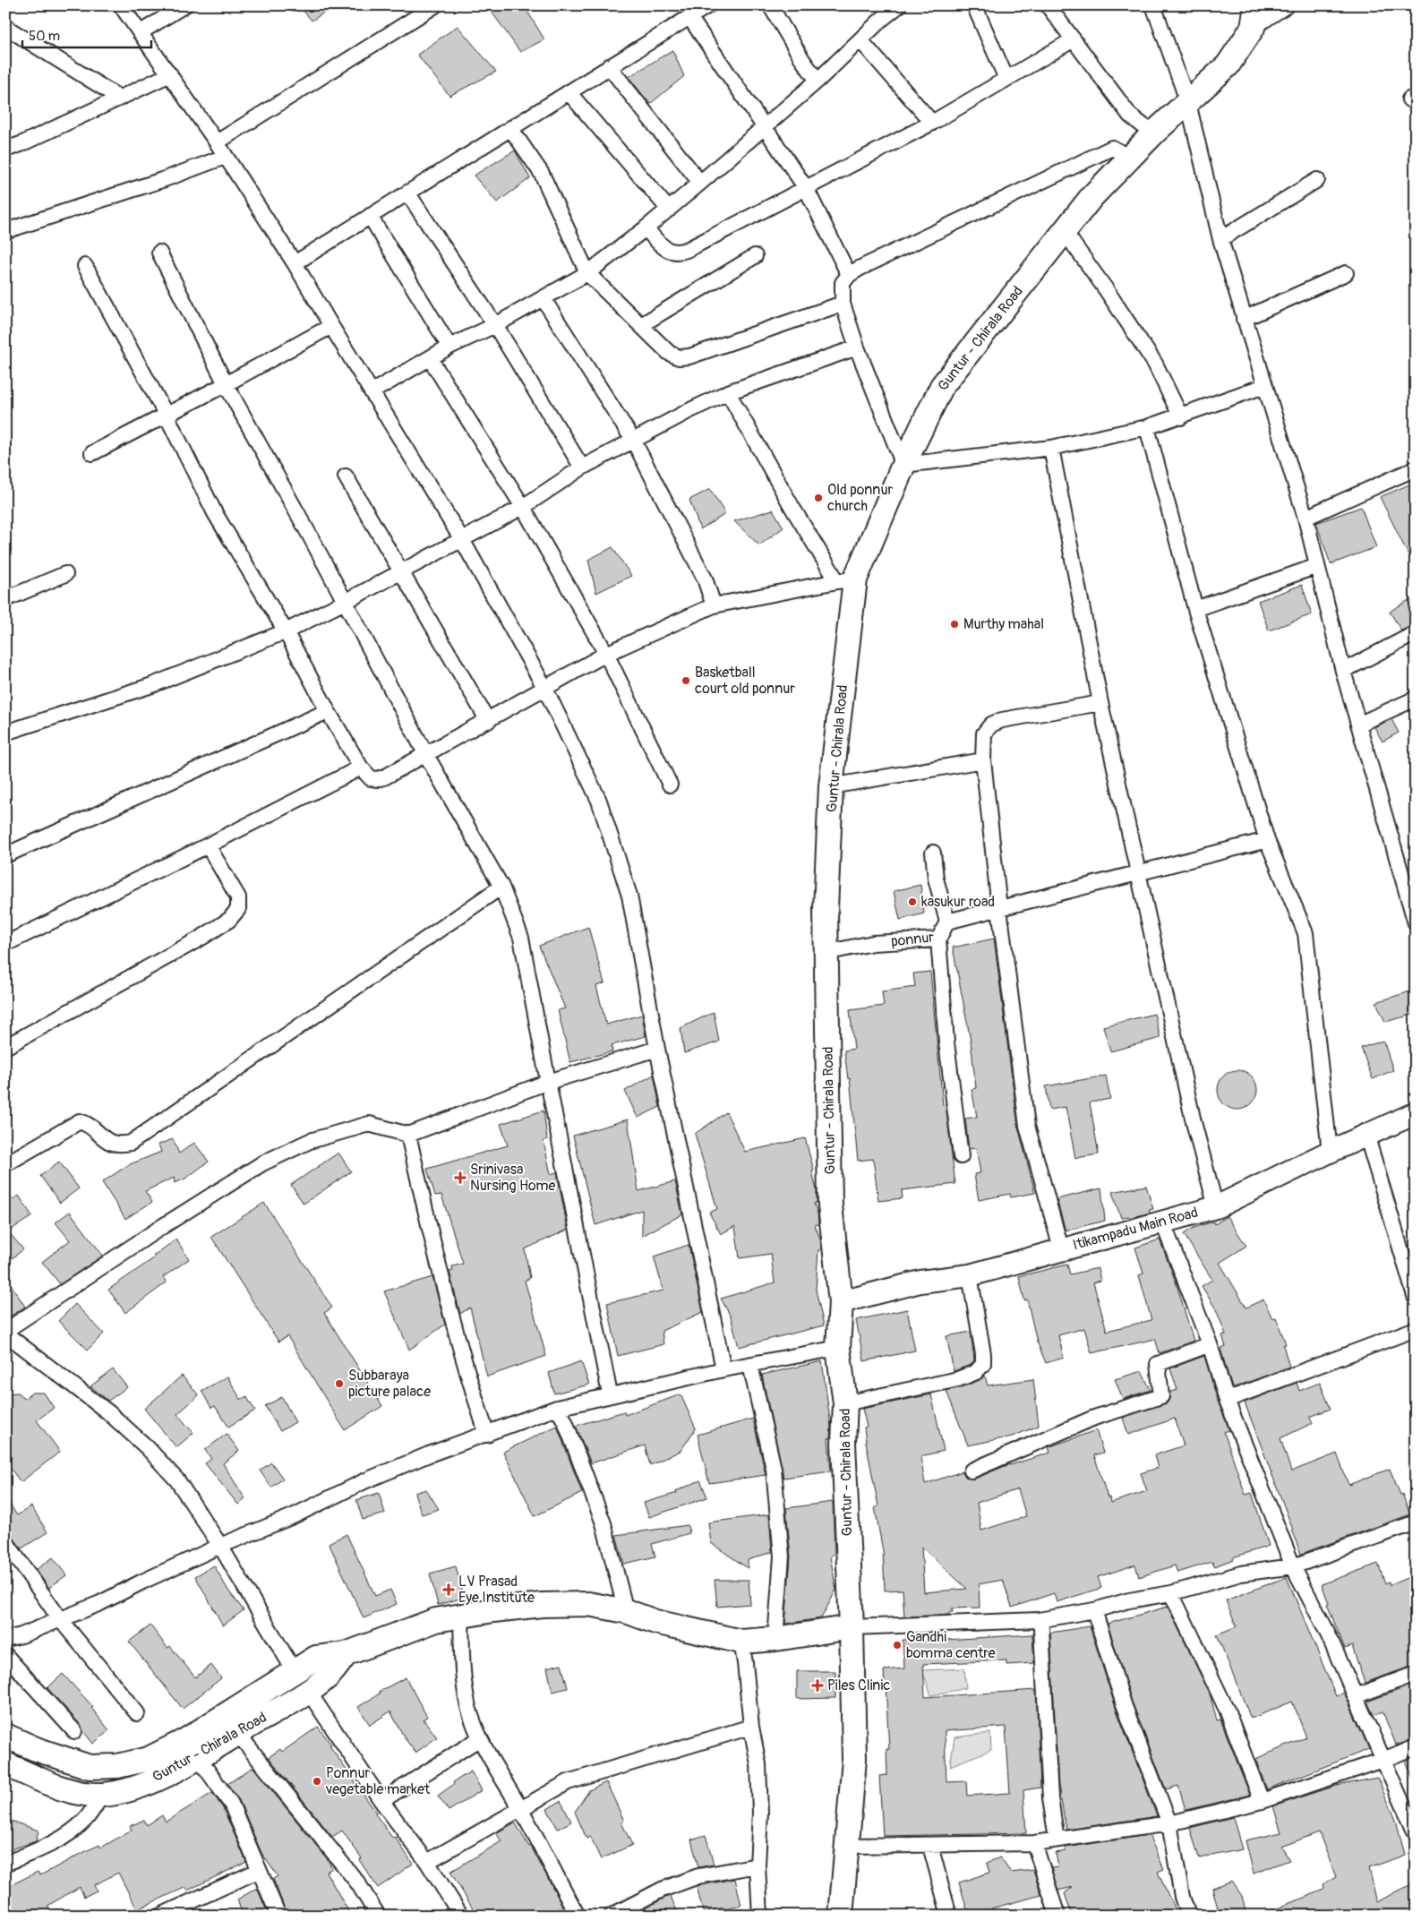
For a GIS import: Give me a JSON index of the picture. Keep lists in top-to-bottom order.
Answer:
{
  "streets": {
    "main road": ["Guntur - Chirala Road"],
    "street": ["ponnur", "Itikampadu Main Road"]
  },
  "crossings": [
    ["Guntur - Chirala Road", "ponnur"],
    ["Guntur - Chirala Road", "Itikampadu Main Road"]
  ],
  "places": {
    "other": [
      "Old ponnur church",
      "Murthy mahal",
      "Basketball court old ponnur",
      "kasukur road",
      "Subbaraya picture palace",
      "Gandhi bomma centre",
      "Ponnur vegetable market"
    ],
    "health": ["Srinivasa Nursing Home", "LV Prasad Eye Institute", "Piles Clinic"]
  },
  "scale_bar": "50 m"
}
